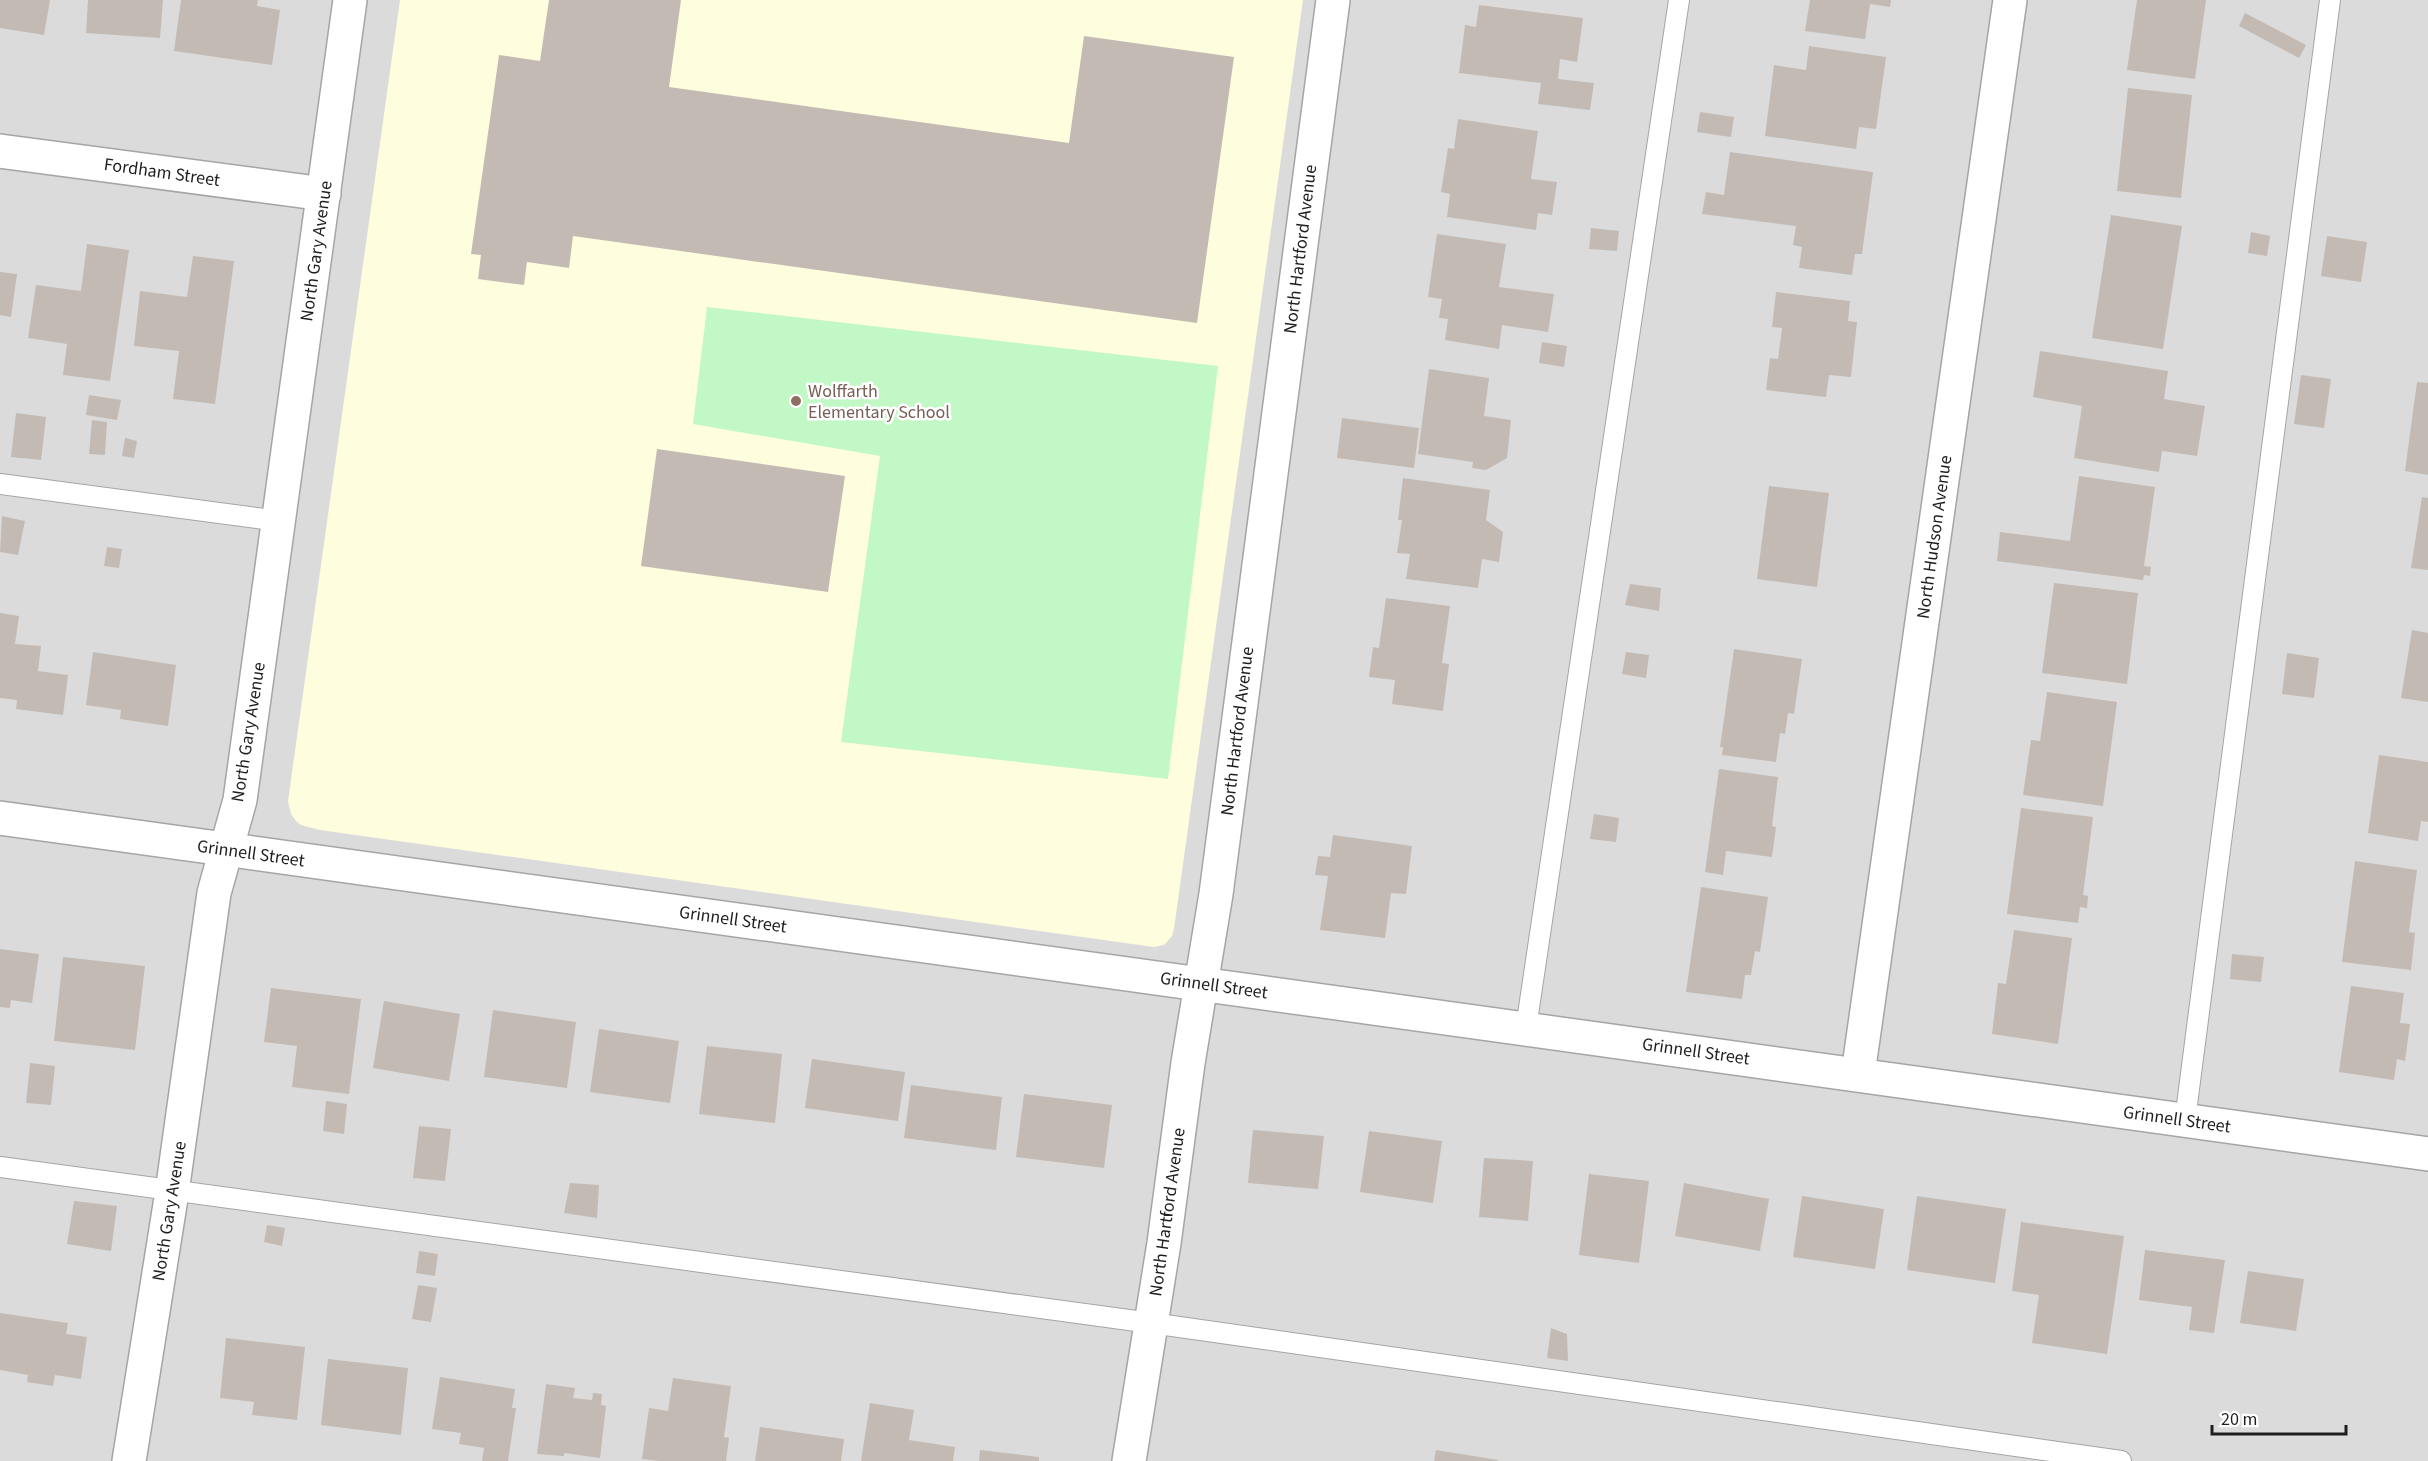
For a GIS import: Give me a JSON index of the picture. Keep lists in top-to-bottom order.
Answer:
{
  "streets": {
    "street": [
      "Fordham Street",
      "North Hartford Avenue",
      "North Gary Avenue",
      "North Hudson Avenue",
      "Grinnell Street"
    ]
  },
  "crossings": [
    ["Fordham Street", "North Gary Avenue"],
    ["North Hartford Avenue", "Grinnell Street"],
    ["North Gary Avenue", "Grinnell Street"],
    ["North Hudson Avenue", "Grinnell Street"]
  ],
  "places": ["Wolffarth Elementary School"],
  "scale_bar": "20 m"
}
